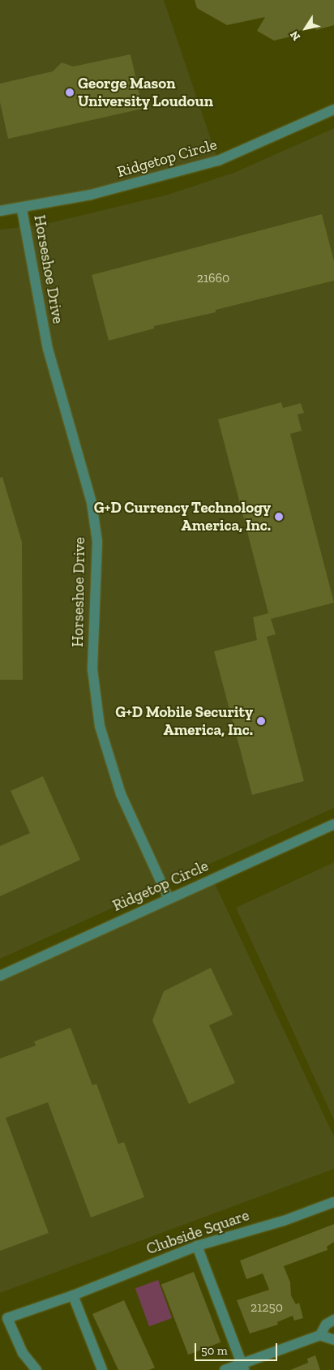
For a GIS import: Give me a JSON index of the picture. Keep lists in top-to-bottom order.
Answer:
{
  "streets": {
    "street": ["Ridgetop Circle", "Horseshoe Drive", "Clubside Square"]
  },
  "crossings": [
    ["Ridgetop Circle", "Horseshoe Drive"]
  ],
  "places": ["George Mason University Loudoun", "G+D Currency Technology America, Inc.", "G+D Mobile Security America, Inc."],
  "house_numbers": ["21660", "21250"],
  "scale_bar": "50 m",
  "north": "bottom left"
}
